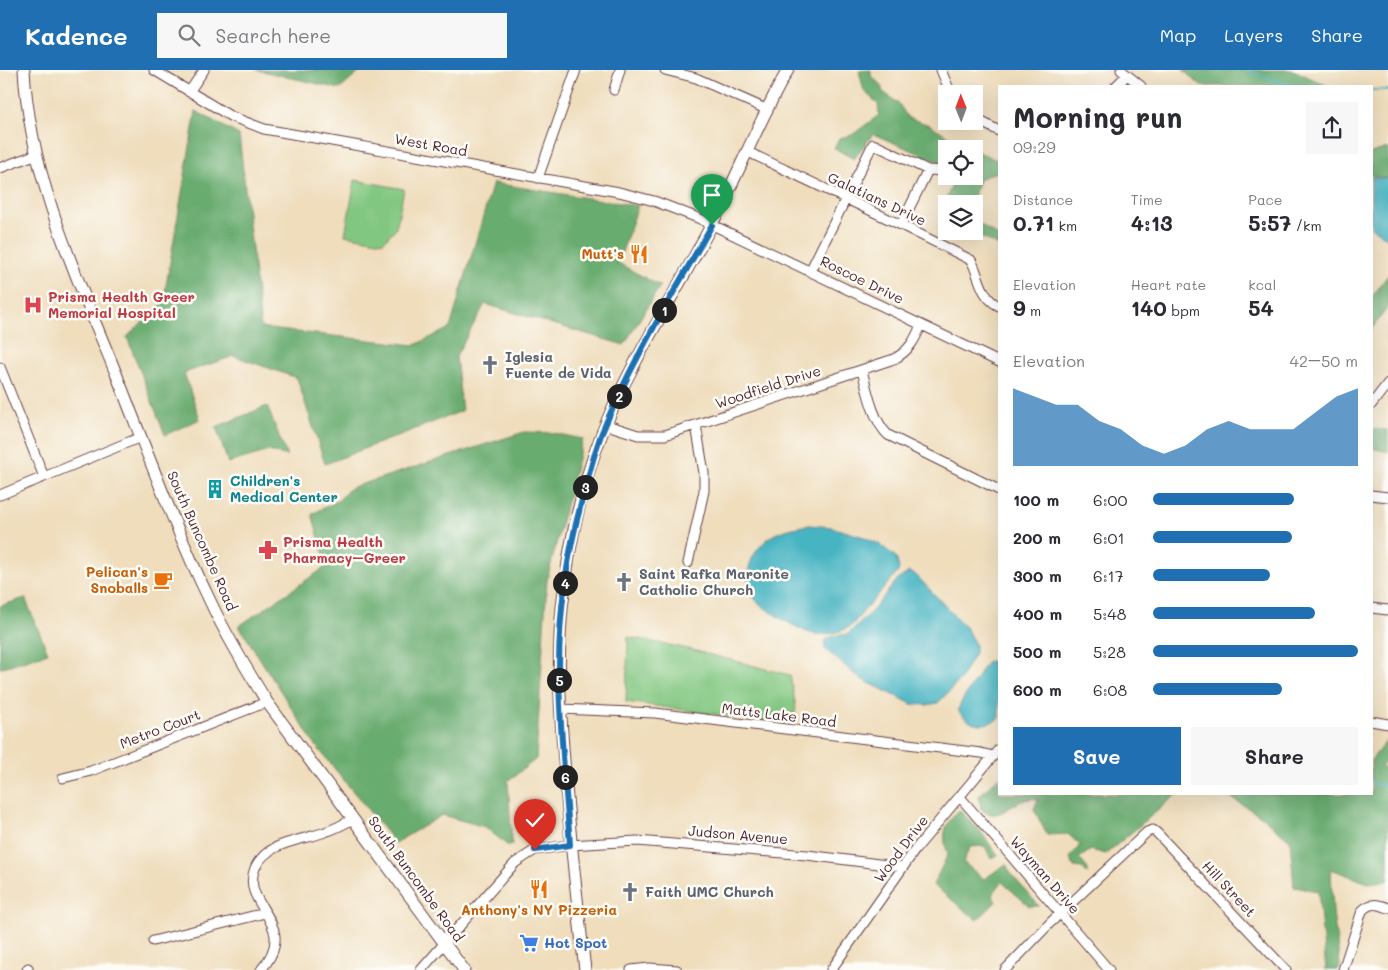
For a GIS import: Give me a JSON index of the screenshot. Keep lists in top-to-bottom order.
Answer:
{
  "streets": {
    "main road": ["South Buncombe Road"],
    "street": [
      "West Road",
      "Galatians Drive",
      "Roscoe Drive",
      "Woodfield Drive",
      "Matts Lake Road",
      "Metro Court",
      "Judson Avenue",
      "Wood Drive",
      "Wayman Drive",
      "Hill Street"
    ]
  },
  "crossings": [
    ["West Road", "Roscoe Drive"],
    ["Roscoe Drive", "Woodfield Drive"],
    ["South Buncombe Road", "Metro Court"],
    ["South Buncombe Road", "Judson Avenue"],
    ["Matts Lake Road", "Wood Drive"],
    ["Judson Avenue", "Wood Drive"],
    ["Wood Drive", "Wayman Drive"],
    ["Wayman Drive", "Hill Street"]
  ],
  "places": {
    "restaurant": ["Mutt's", "Anthony's NY Pizzeria"],
    "hospital": ["Prisma Health Greer Memorial Hospital"],
    "church": ["Iglesia Fuente de Vida", "Saint Rafka Maronite Catholic Church", "Faith UMC Church"],
    "building": ["Children's Medical Center"],
    "pharmacy": ["Prisma Health Pharmacy–Greer"],
    "cafe": ["Pelican's Snoballs"],
    "supermarket": ["Hot Spot"]
  },
  "north": "top",
  "page": {
    "header": "Kadence",
    "search": "Search here",
    "nav": ["Map", "Layers", "Share"],
    "heading": ["Morning run", "09:29"],
    "stats": [
      ["Distance", "0.71 km"],
      ["Time", "4:13"],
      ["Pace", "5:57 /km"],
      ["Elevation", "9 m"],
      ["Heart rate", "140 bpm"],
      ["kcal", "54"]
    ],
    "pins": [
      "1",
      "2",
      "3",
      "4",
      "5",
      "6"
    ],
    "chart": ["Elevation", "42–50 m"],
    "list": [
      {
        "name": "100 m",
        "note": "6:00"
      },
      {
        "name": "200 m",
        "note": "6:01"
      },
      {
        "name": "300 m",
        "note": "6:17"
      },
      {
        "name": "400 m",
        "note": "5:48"
      },
      {
        "name": "500 m",
        "note": "5:28"
      },
      {
        "name": "600 m",
        "note": "6:08"
      }
    ],
    "buttons": ["Save", "Share"]
  }
}
